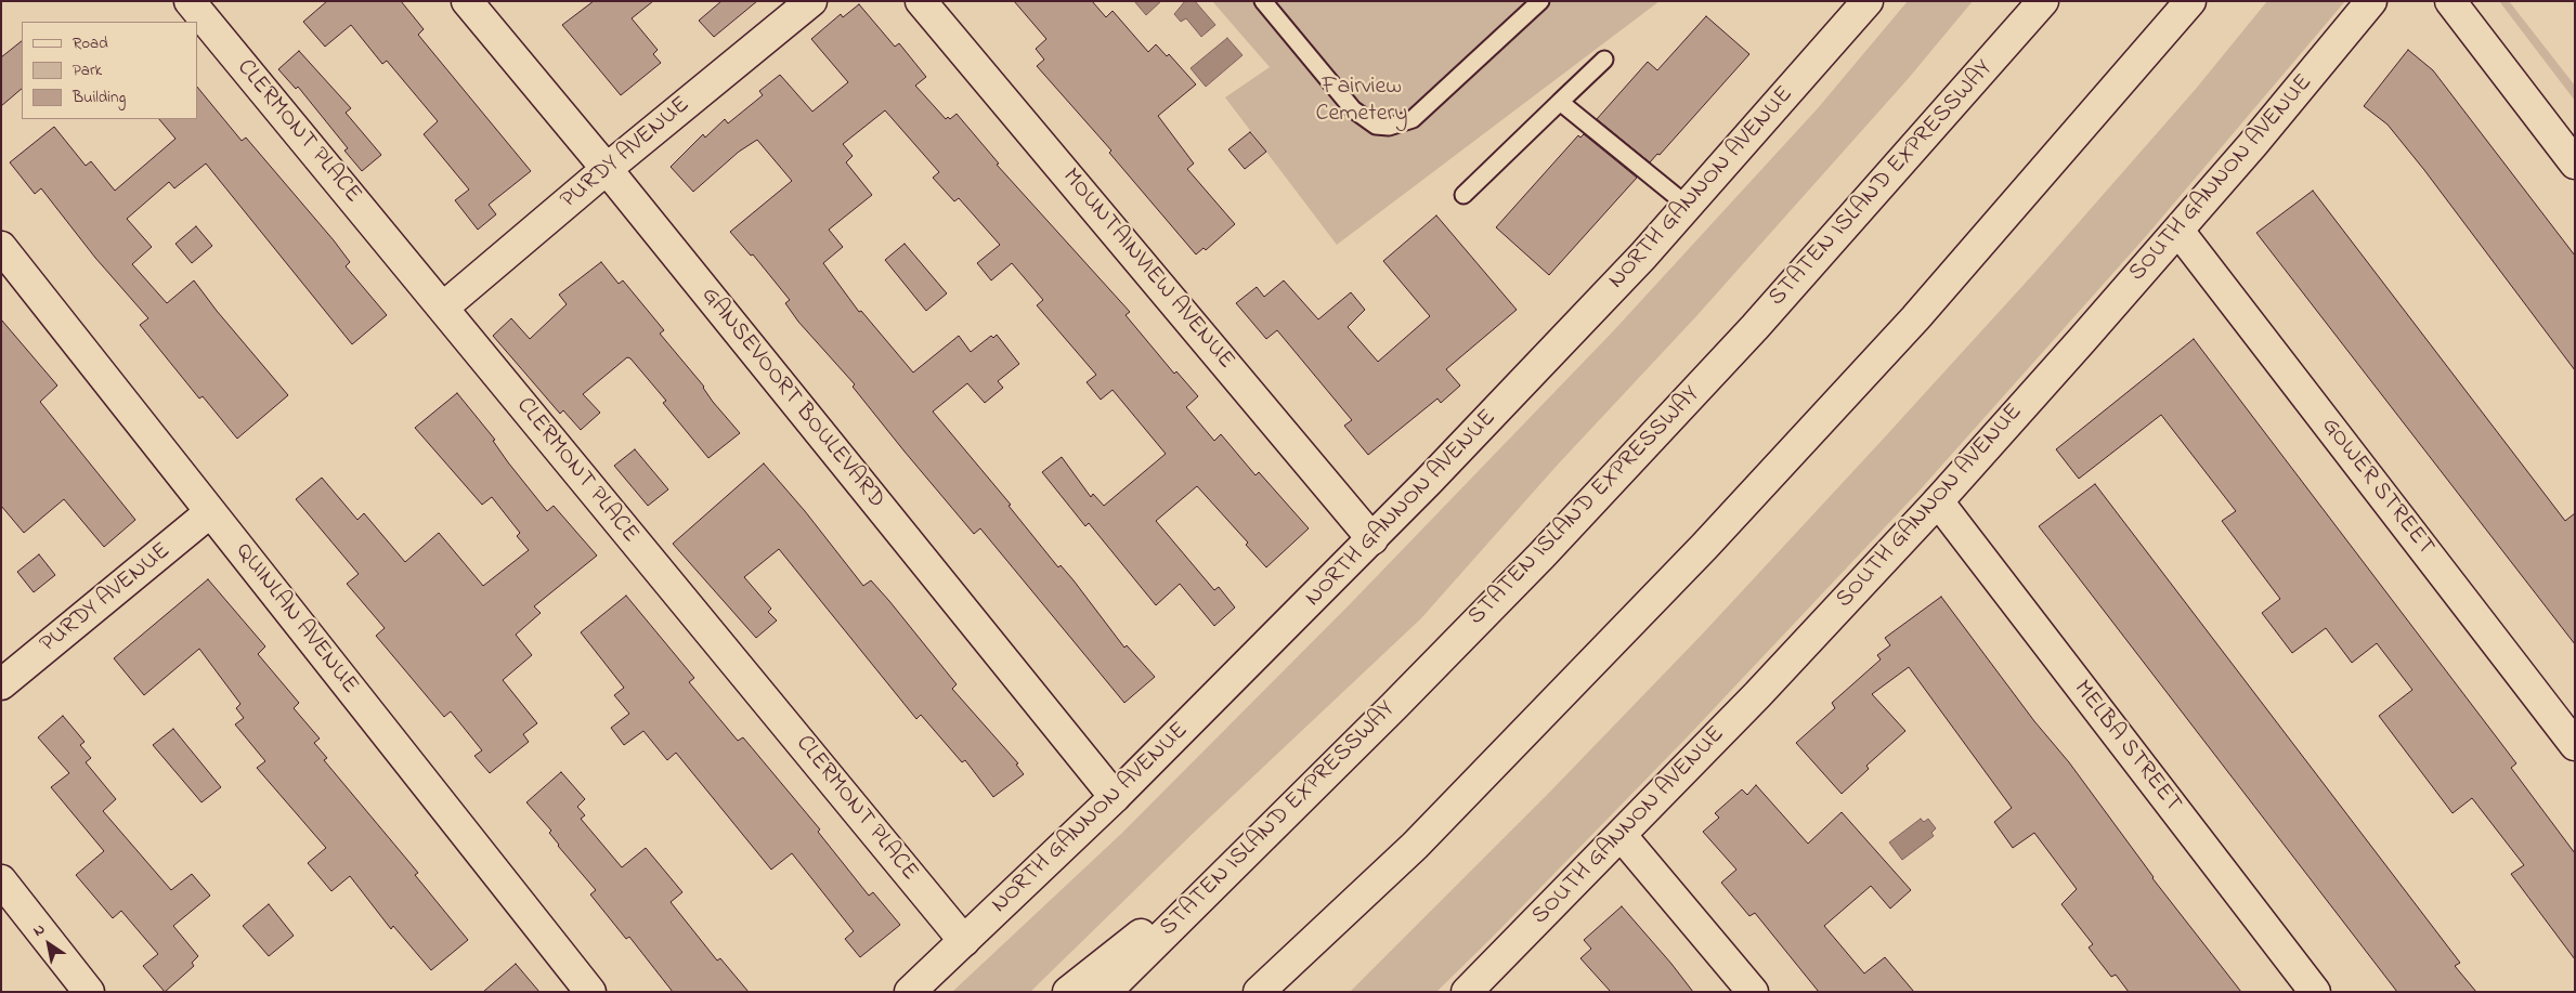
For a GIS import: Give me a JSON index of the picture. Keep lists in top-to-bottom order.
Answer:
{
  "streets": {
    "main road": [
      "CLERMONT PLACE",
      "PURDY AVENUE",
      "SOUTH GANNON AVENUE",
      "STATEN ISLAND EXPRESSWAY",
      "NORTH GANNON AVENUE",
      "MOUNTAINVIEW AVENUE",
      "GANSEVOORT BOULEVARD",
      "GOWER STREET",
      "QUINLAN AVENUE",
      "MELBA STREET"
    ]
  },
  "crossings": [
    ["CLERMONT PLACE", "PURDY AVENUE"],
    ["CLERMONT PLACE", "NORTH GANNON AVENUE"],
    ["PURDY AVENUE", "GANSEVOORT BOULEVARD"],
    ["PURDY AVENUE", "QUINLAN AVENUE"],
    ["SOUTH GANNON AVENUE", "GOWER STREET"],
    ["SOUTH GANNON AVENUE", "MELBA STREET"],
    ["NORTH GANNON AVENUE", "MOUNTAINVIEW AVENUE"],
    ["NORTH GANNON AVENUE", "GANSEVOORT BOULEVARD"]
  ],
  "parks": ["Fairview Cemetery"],
  "legend": ["Road", "Park", "Building"],
  "north": "top left"
}
